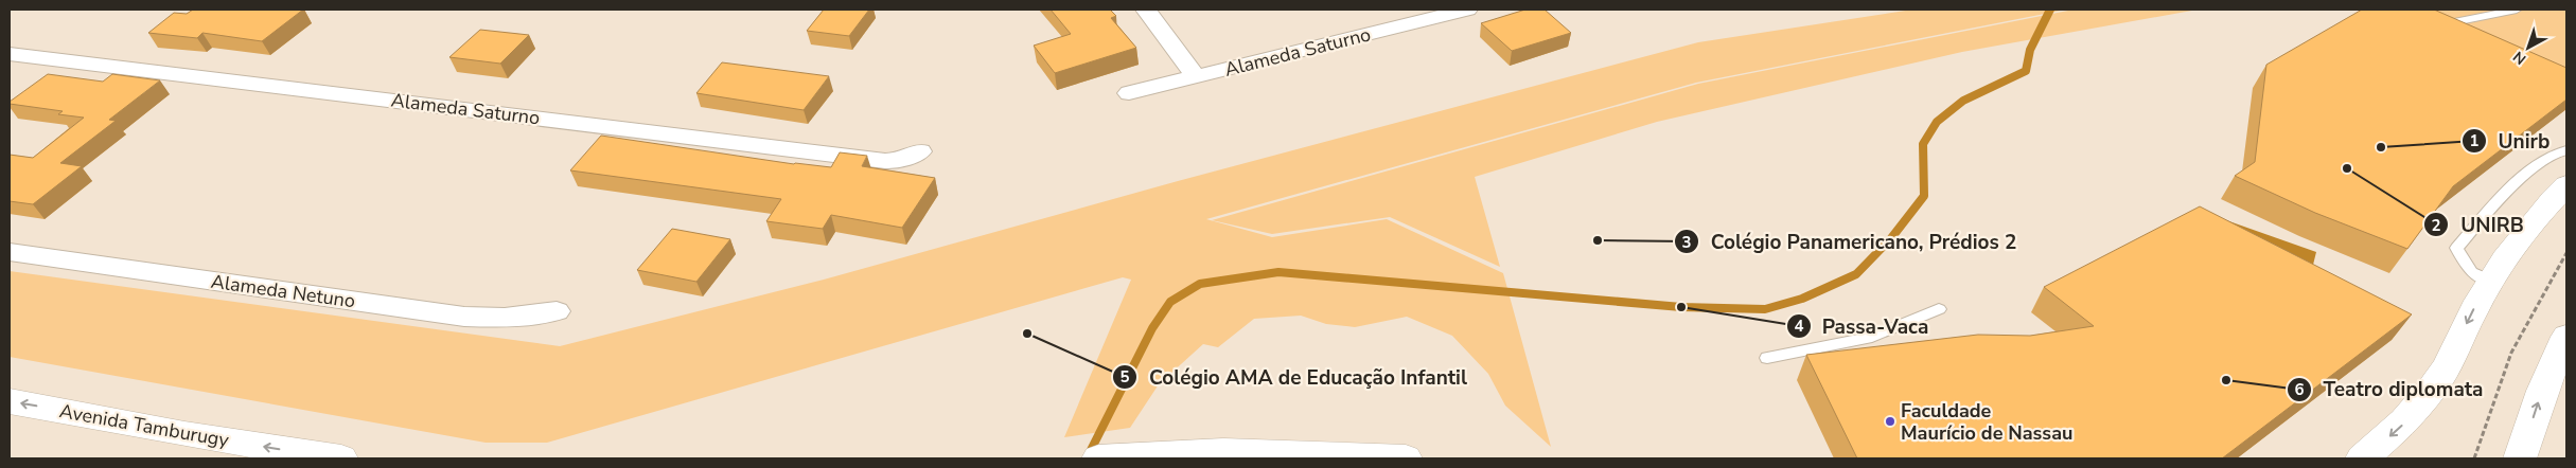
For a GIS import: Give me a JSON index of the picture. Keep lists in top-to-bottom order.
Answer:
{
  "streets": {
    "main road": ["Avenida Tamburugy"],
    "street": ["Alameda Saturno", "Alameda Netuno"]
  },
  "one_way": ["Avenida Tamburugy"],
  "places": [
    "Unirb",
    "UNIRB",
    "Colégio Panamericano, Prédios 2",
    "Passa-Vaca",
    "Colégio AMA de Educação Infantil",
    "Teatro diplomata",
    "Faculdade Maurício de Nassau"
  ],
  "north": "bottom left"
}
